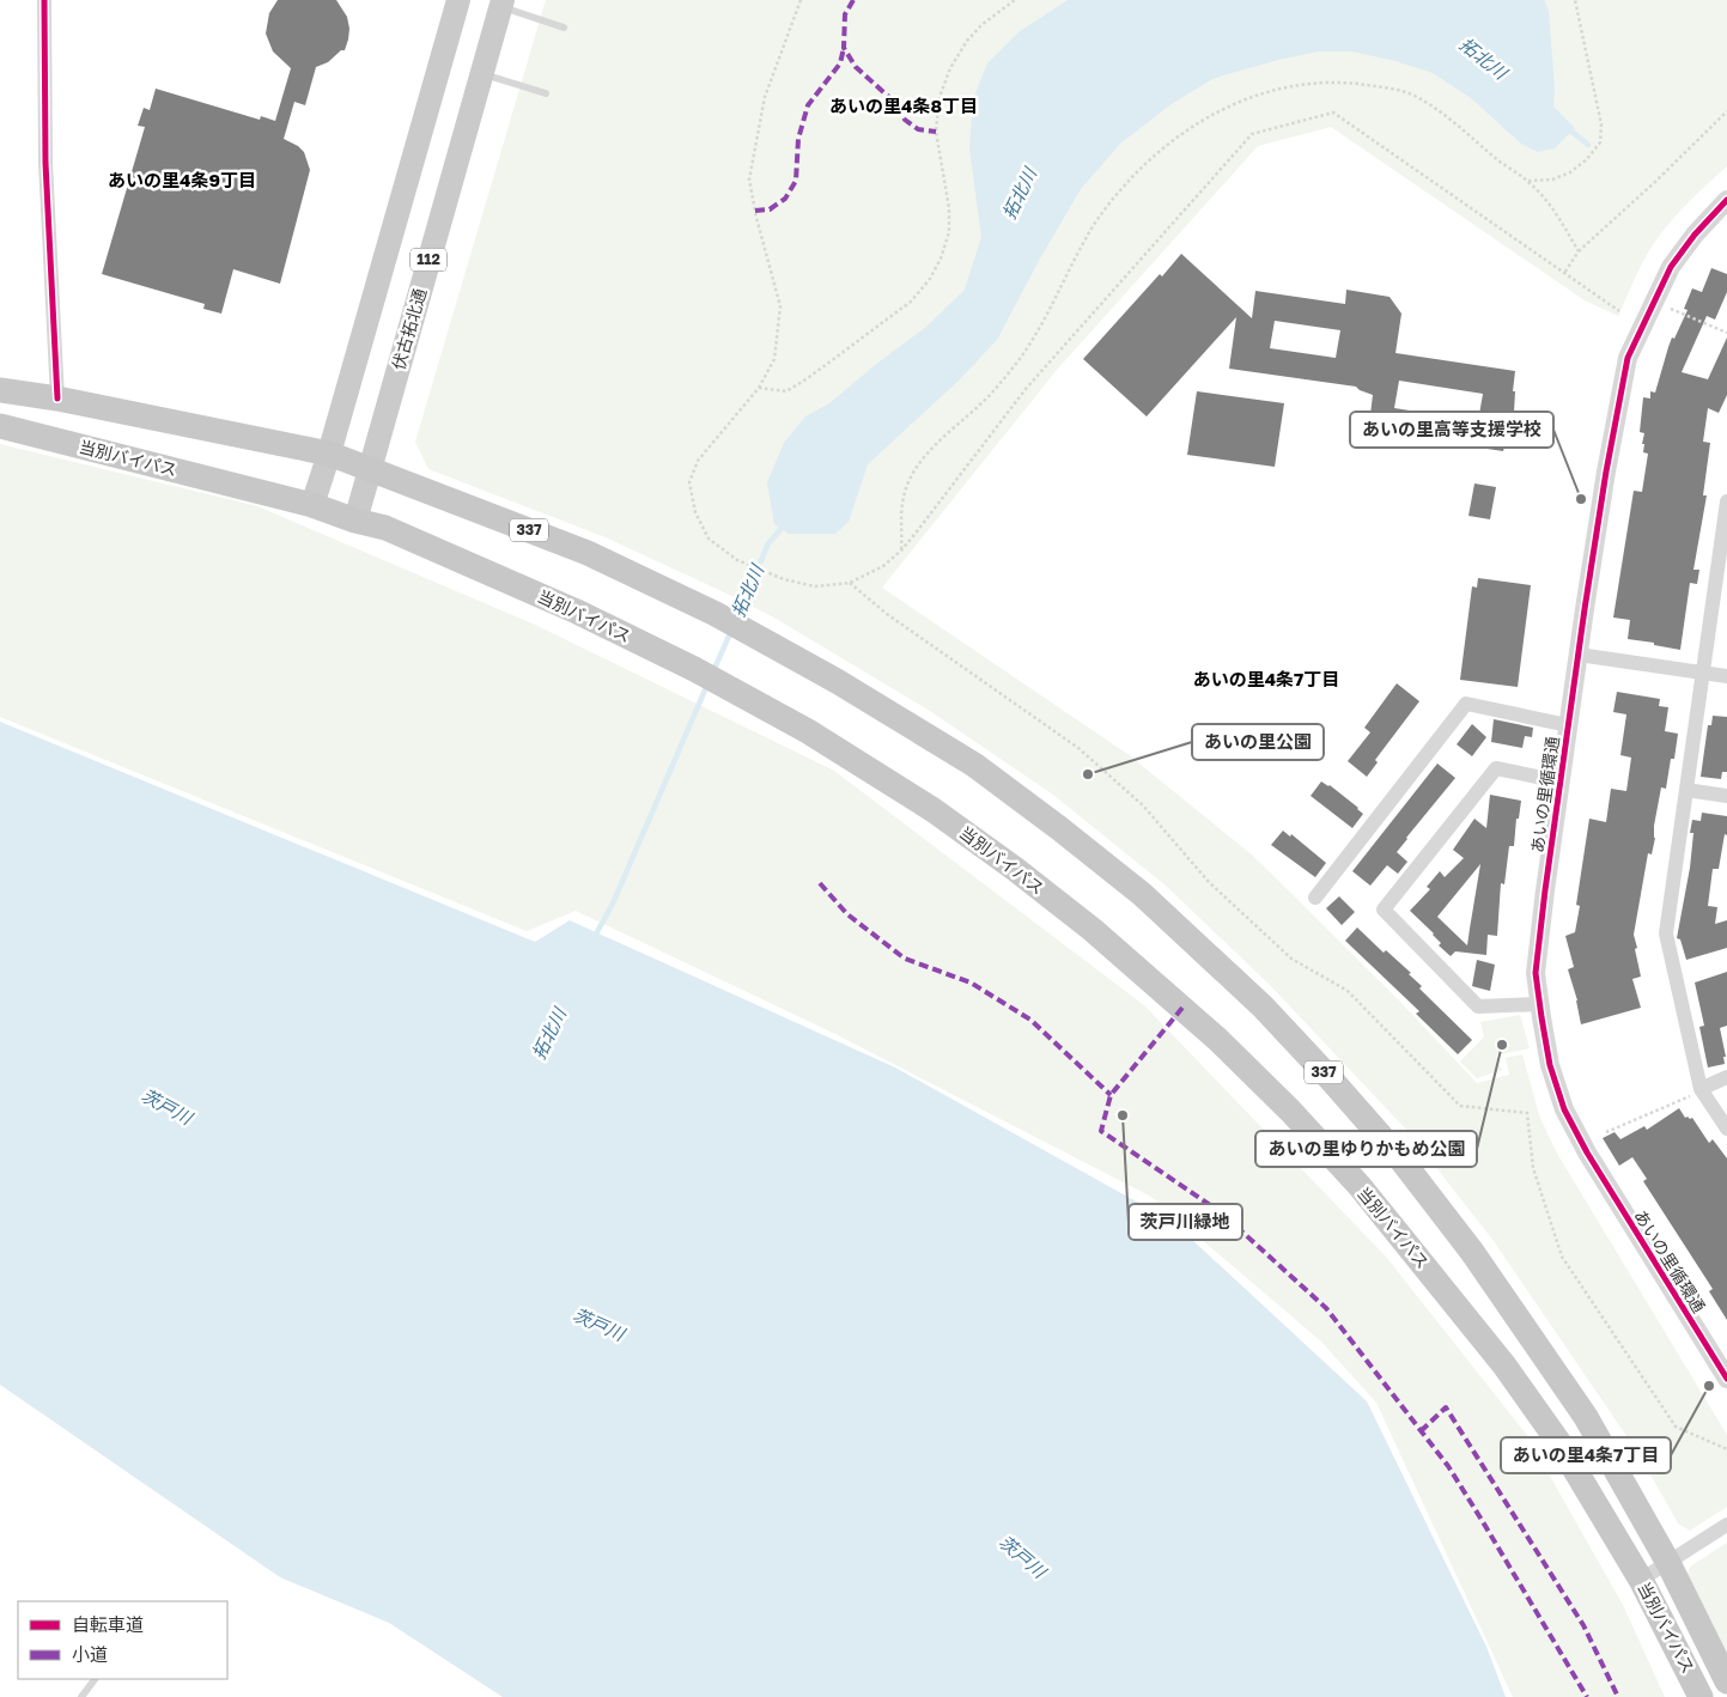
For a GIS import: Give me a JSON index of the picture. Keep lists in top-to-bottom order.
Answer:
{
  "streets": {
    "highway": ["当別バイパス", "337"],
    "main road": ["112", "伏古拓北通"],
    "street": ["あいの里循環通"]
  },
  "crossings": [
    ["112", "当別バイパス"],
    ["伏古拓北通", "当別バイパス"]
  ],
  "districts": ["あいの里4条8丁目", "あいの里4条9丁目", "あいの里4条7丁目"],
  "water": ["拓北川", "茨戸川"],
  "places": [
    "あいの里高等支援学校",
    "あいの里公園",
    "あいの里ゆりかもめ公園",
    "茨戸川緑地",
    "あいの里4条7丁目"
  ],
  "legend": ["自転車道", "小道"]
}
